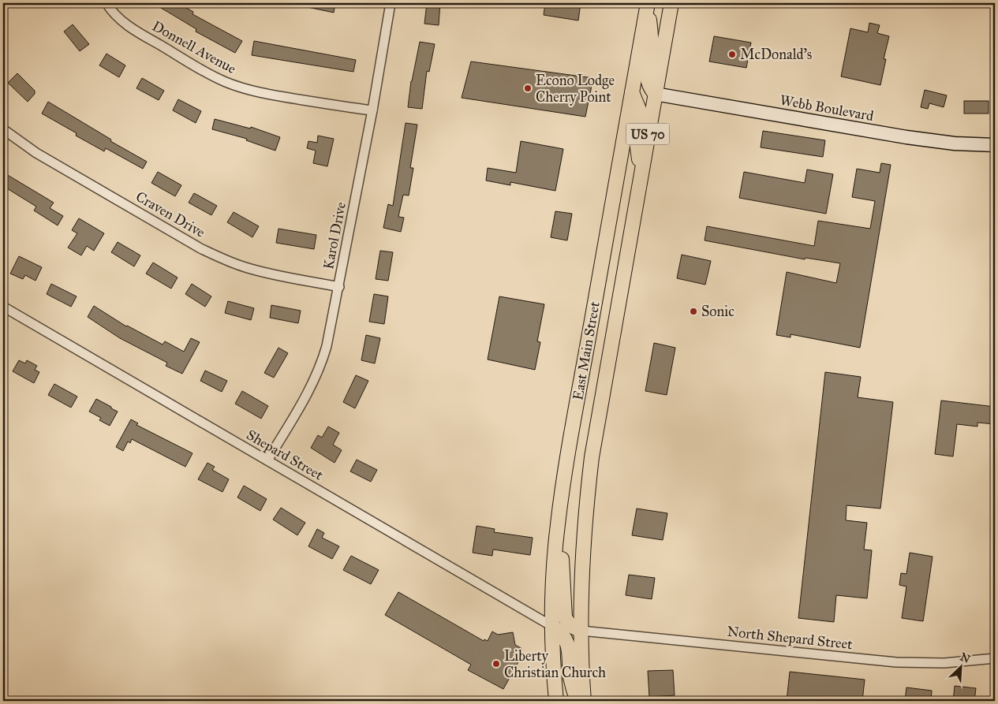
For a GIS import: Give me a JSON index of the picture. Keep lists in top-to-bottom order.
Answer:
{
  "streets": {
    "main road": ["US 70", "East Main Street"],
    "street": [
      "Donnell Avenue",
      "Webb Boulevard",
      "Craven Drive",
      "Karol Drive",
      "Shepard Street",
      "North Shepard Street"
    ]
  },
  "crossings": [
    ["Donnell Avenue", "Karol Drive"],
    ["Webb Boulevard", "East Main Street"],
    ["Craven Drive", "Karol Drive"],
    ["Karol Drive", "Shepard Street"],
    ["East Main Street", "Shepard Street"],
    ["East Main Street", "North Shepard Street"]
  ],
  "places": [
    "McDonald's",
    "Econo Lodge Cherry Point",
    "Sonic",
    "Liberty Christian Church"
  ],
  "north": "top right"
}
